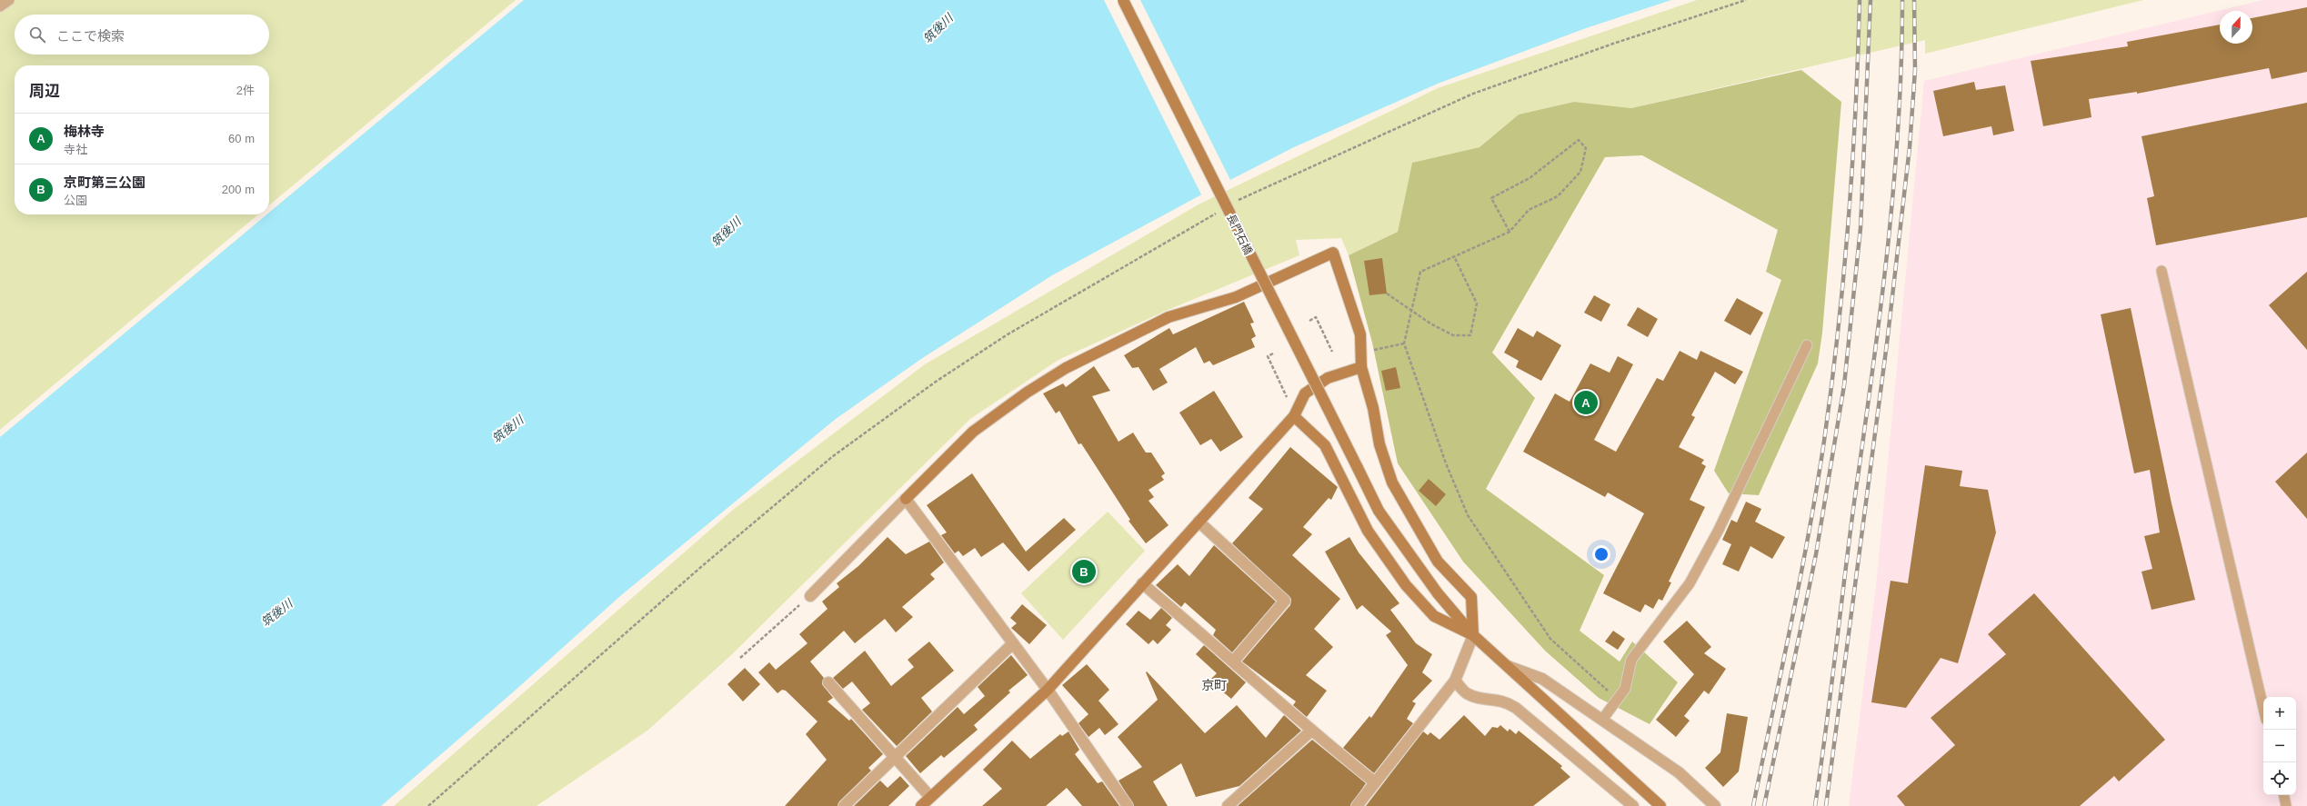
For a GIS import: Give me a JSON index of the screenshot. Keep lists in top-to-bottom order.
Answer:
{
  "streets": {
    "street": ["長門石橋"]
  },
  "districts": ["京町"],
  "water": ["筑後川"],
  "north": "top",
  "page": {
    "search": "ここで検索",
    "heading": ["周辺", "2件"],
    "list": [
      {
        "mark": "A",
        "name": "梅林寺",
        "note": "寺社",
        "value": "60 m"
      },
      {
        "mark": "B",
        "name": "京町第三公園",
        "note": "公園",
        "value": "200 m"
      }
    ],
    "pins": ["A", "B"],
    "map_buttons": ["+", "−"]
  }
}
